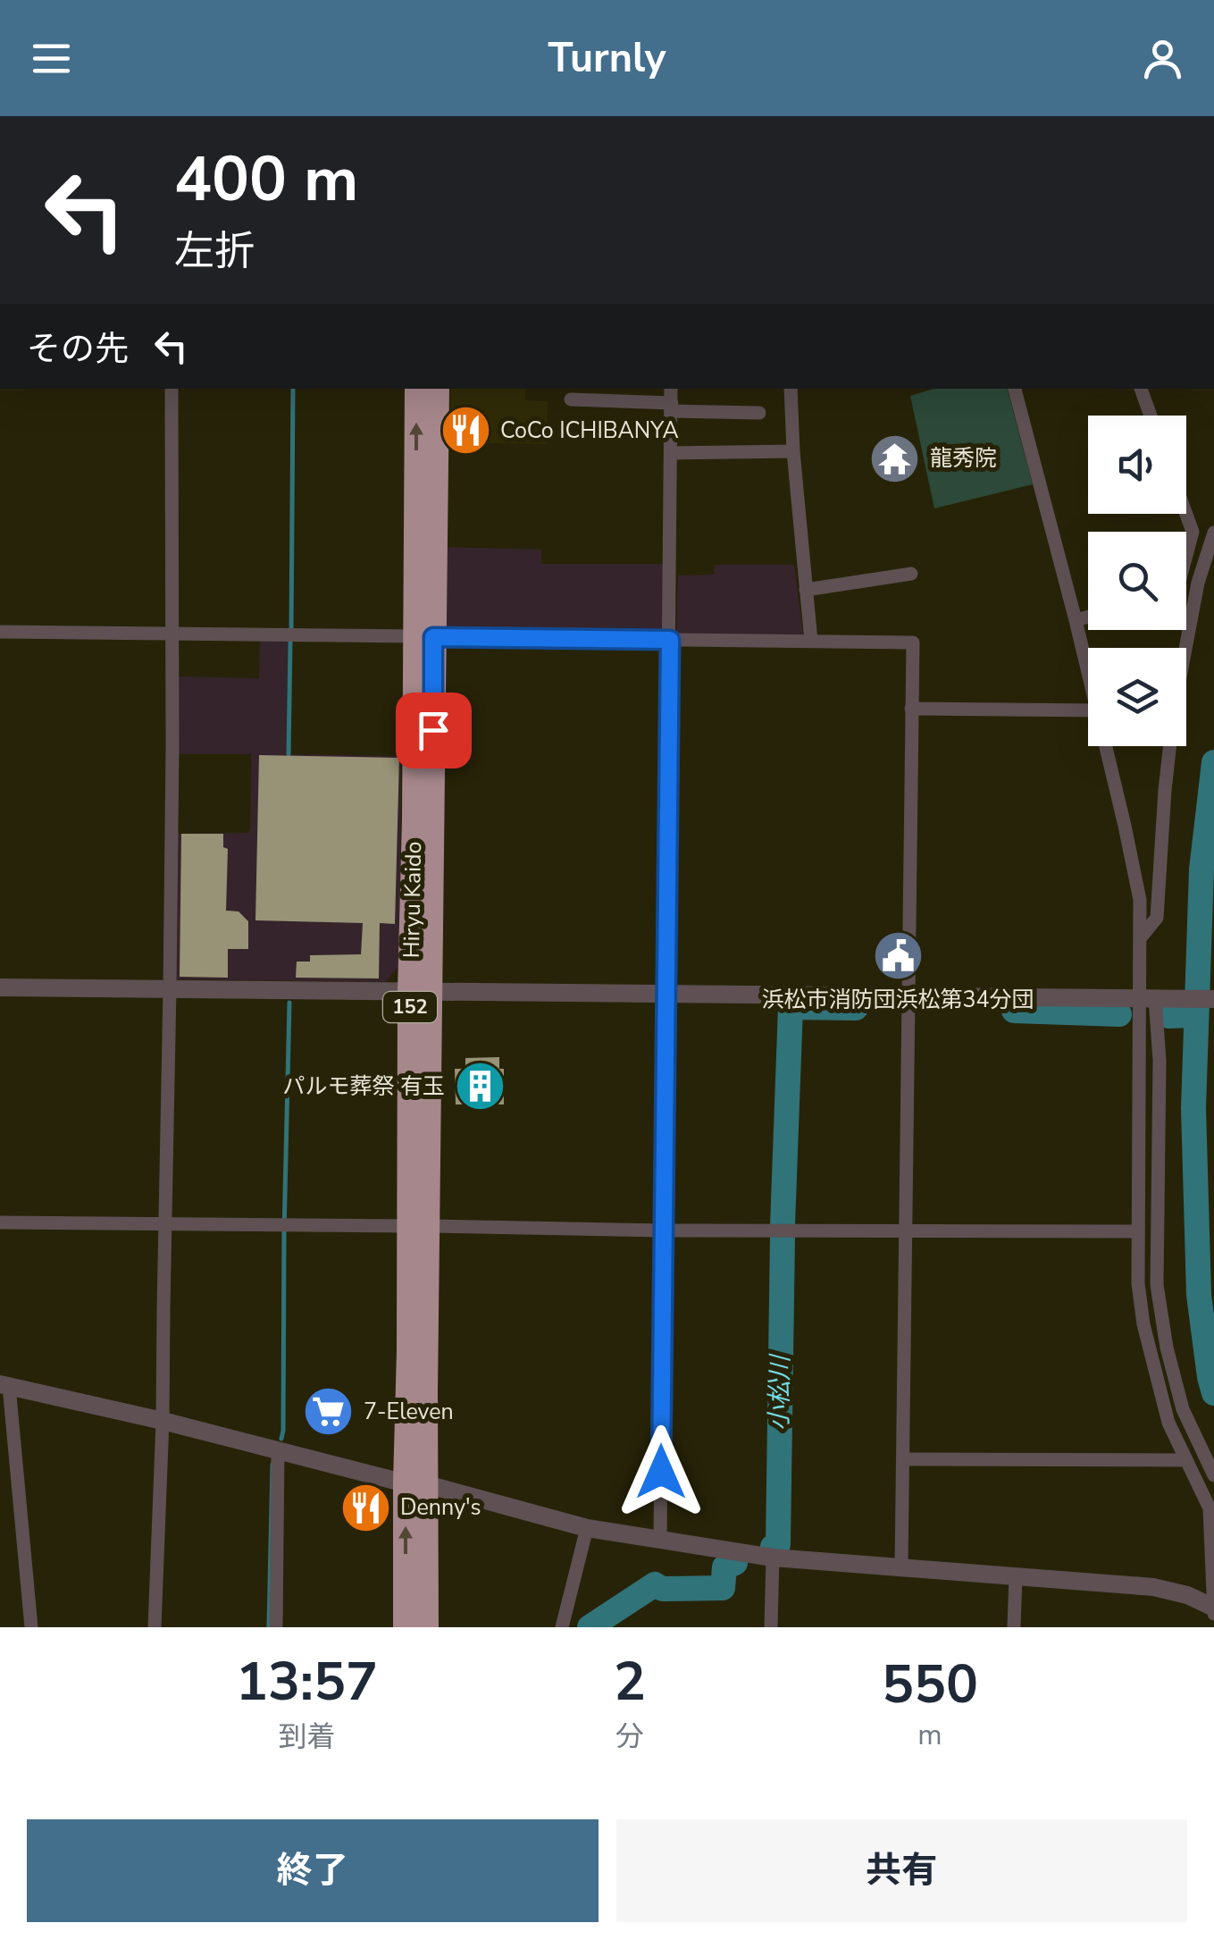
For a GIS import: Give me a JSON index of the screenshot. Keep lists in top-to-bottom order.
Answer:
{
  "streets": {
    "highway": ["Hiryu Kaido", "152"]
  },
  "water": ["小松川"],
  "places": {
    "restaurant": ["CoCo ICHIBANYA", "Denny's"],
    "temple": ["龍秀院"],
    "public building": ["浜松市消防団浜松第34分団"],
    "building": ["パルモ葬祭 有玉"],
    "supermarket": ["7-Eleven"]
  },
  "page": {
    "header": "Turnly",
    "turn": ["400 m", "左折"],
    "then": "その先",
    "eta": [
      "13:57",
      "到着",
      "2",
      "分",
      "550",
      "m"
    ],
    "buttons": ["終了", "共有"]
  }
}
